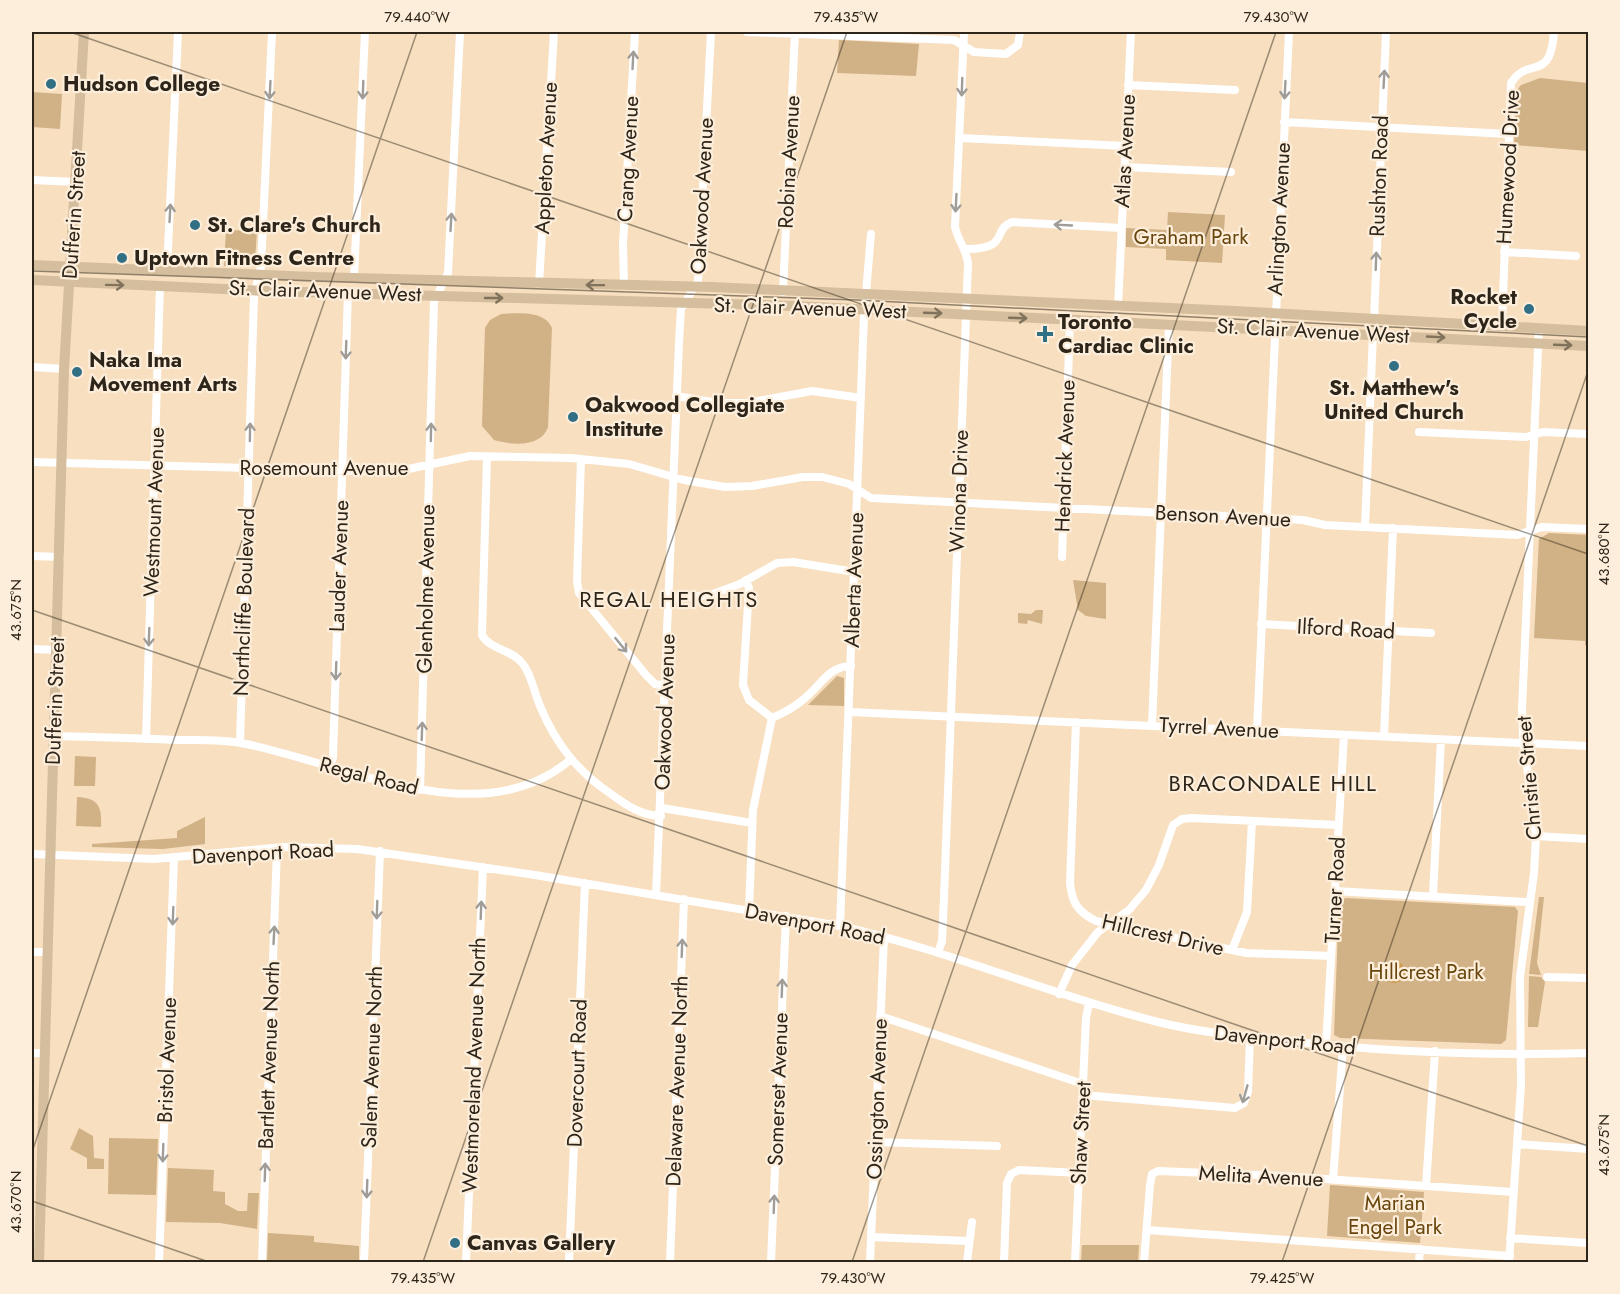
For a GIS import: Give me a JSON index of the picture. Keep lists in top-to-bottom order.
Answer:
{
  "streets": {
    "main road": ["Dufferin Street", "St. Clair Avenue West"],
    "street": [
      "Atlas Avenue",
      "Appleton Avenue",
      "Crang Avenue",
      "Robina Avenue",
      "Humewood Drive",
      "Rushton Road",
      "Oakwood Avenue",
      "Arlington Avenue",
      "Hendrick Avenue",
      "Rosemount Avenue",
      "Winona Drive",
      "Westmount Avenue",
      "Benson Avenue",
      "Lauder Avenue",
      "Alberta Avenue",
      "Glenholme Avenue",
      "Northcliffe Boulevard",
      "Ilford Road",
      "Tyrrel Avenue",
      "Regal Road",
      "Christie Street",
      "Davenport Road",
      "Turner Road",
      "Hillcrest Drive",
      "Bartlett Avenue North",
      "Salem Avenue North",
      "Bristol Avenue",
      "Westmoreland Avenue North",
      "Dovercourt Road",
      "Delaware Avenue North",
      "Somerset Avenue",
      "Ossington Avenue",
      "Shaw Street",
      "Melita Avenue"
    ]
  },
  "crossings": [
    ["Atlas Avenue", "St. Clair Avenue West"],
    ["Appleton Avenue", "St. Clair Avenue West"],
    ["Crang Avenue", "St. Clair Avenue West"],
    ["Robina Avenue", "St. Clair Avenue West"],
    ["Humewood Drive", "St. Clair Avenue West"],
    ["Rushton Road", "St. Clair Avenue West"],
    ["Oakwood Avenue", "St. Clair Avenue West"],
    ["Oakwood Avenue", "Rosemount Avenue"],
    ["Oakwood Avenue", "Davenport Road"],
    ["Dufferin Street", "St. Clair Avenue West"],
    ["Dufferin Street", "Rosemount Avenue"],
    ["Dufferin Street", "Regal Road"],
    ["Dufferin Street", "Davenport Road"],
    ["Arlington Avenue", "St. Clair Avenue West"],
    ["Arlington Avenue", "Benson Avenue"],
    ["Arlington Avenue", "Ilford Road"],
    ["Arlington Avenue", "Tyrrel Avenue"],
    ["St. Clair Avenue West", "Hendrick Avenue"],
    ["St. Clair Avenue West", "Winona Drive"],
    ["St. Clair Avenue West", "Westmount Avenue"],
    ["St. Clair Avenue West", "Lauder Avenue"],
    ["St. Clair Avenue West", "Alberta Avenue"],
    ["St. Clair Avenue West", "Glenholme Avenue"],
    ["St. Clair Avenue West", "Northcliffe Boulevard"],
    ["St. Clair Avenue West", "Christie Street"],
    ["Hendrick Avenue", "Benson Avenue"],
    ["Rosemount Avenue", "Westmount Avenue"],
    ["Rosemount Avenue", "Benson Avenue"],
    ["Rosemount Avenue", "Lauder Avenue"],
    ["Rosemount Avenue", "Alberta Avenue"],
    ["Rosemount Avenue", "Glenholme Avenue"],
    ["Rosemount Avenue", "Northcliffe Boulevard"],
    ["Winona Drive", "Benson Avenue"],
    ["Winona Drive", "Tyrrel Avenue"],
    ["Winona Drive", "Davenport Road"],
    ["Westmount Avenue", "Regal Road"],
    ["Benson Avenue", "Alberta Avenue"],
    ["Benson Avenue", "Christie Street"],
    ["Lauder Avenue", "Regal Road"],
    ["Alberta Avenue", "Tyrrel Avenue"],
    ["Alberta Avenue", "Davenport Road"],
    ["Glenholme Avenue", "Regal Road"],
    ["Northcliffe Boulevard", "Regal Road"],
    ["Tyrrel Avenue", "Christie Street"],
    ["Tyrrel Avenue", "Turner Road"],
    ["Tyrrel Avenue", "Hillcrest Drive"],
    ["Christie Street", "Davenport Road"],
    ["Christie Street", "Melita Avenue"],
    ["Davenport Road", "Turner Road"],
    ["Davenport Road", "Bartlett Avenue North"],
    ["Davenport Road", "Salem Avenue North"],
    ["Davenport Road", "Bristol Avenue"],
    ["Davenport Road", "Westmoreland Avenue North"],
    ["Davenport Road", "Dovercourt Road"],
    ["Davenport Road", "Delaware Avenue North"],
    ["Davenport Road", "Somerset Avenue"],
    ["Davenport Road", "Ossington Avenue"],
    ["Davenport Road", "Shaw Street"],
    ["Turner Road", "Hillcrest Drive"]
  ],
  "one_way": [
    "Crang Avenue",
    "Rushton Road",
    "Westmount Avenue",
    "Lauder Avenue",
    "Glenholme Avenue",
    "Bartlett Avenue North",
    "Salem Avenue North",
    "Bristol Avenue",
    "Westmoreland Avenue North",
    "Delaware Avenue North",
    "Somerset Avenue"
  ],
  "districts": ["REGAL HEIGHTS", "BRACONDALE HILL"],
  "parks": ["Graham Park", "Hillcrest Park", "Marian Engel Park"],
  "places": {
    "other": [
      "Hudson College",
      "St. Clare's Church",
      "Uptown Fitness Centre",
      "Rocket Cycle",
      "St. Matthew's United Church",
      "Naka Ima Movement Arts",
      "Oakwood Collegiate Institute",
      "Canvas Gallery"
    ],
    "health": ["Toronto Cardiac Clinic"]
  },
  "coordinates": [
    "79.440°W",
    "79.435°W",
    "79.430°W",
    "43.680°N",
    "43.675°N",
    "43.670°N",
    "79.425°W"
  ]
}
